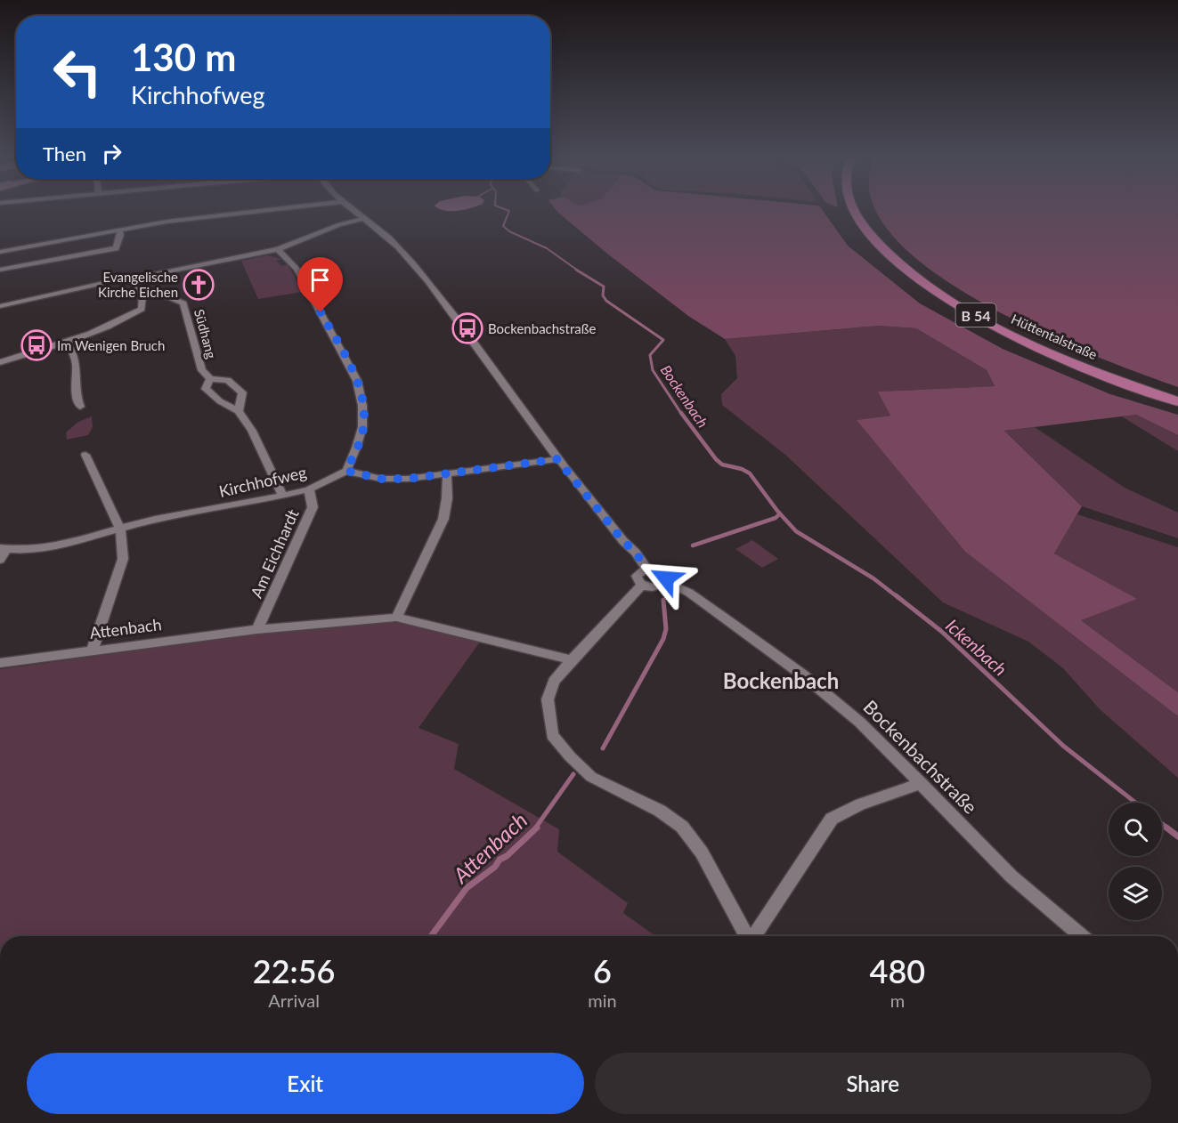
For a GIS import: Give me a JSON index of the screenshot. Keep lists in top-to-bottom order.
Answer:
{
  "streets": {
    "highway": ["B 54", "Hüttentalstraße"],
    "street": [
      "Südhang",
      "Kirchhofweg",
      "Am Eichhardt",
      "Attenbach",
      "Bockenbachstraße"
    ]
  },
  "crossings": [
    ["Südhang", "Kirchhofweg"],
    ["Kirchhofweg", "Am Eichhardt"],
    ["Am Eichhardt", "Attenbach"]
  ],
  "districts": ["Bockenbach"],
  "water": ["Bockenbach", "Ickenbach", "Attenbach"],
  "places": {
    "church": ["Evangelische Kirche Eichen"],
    "bus stop": ["Bockenbachstraße", "Im Wenigen Bruch"]
  },
  "page": {
    "turn": ["130 m", "Kirchhofweg"],
    "then": "Then",
    "eta": [
      "22:56",
      "Arrival",
      "6",
      "min",
      "480",
      "m"
    ],
    "buttons": ["Exit", "Share"]
  }
}
